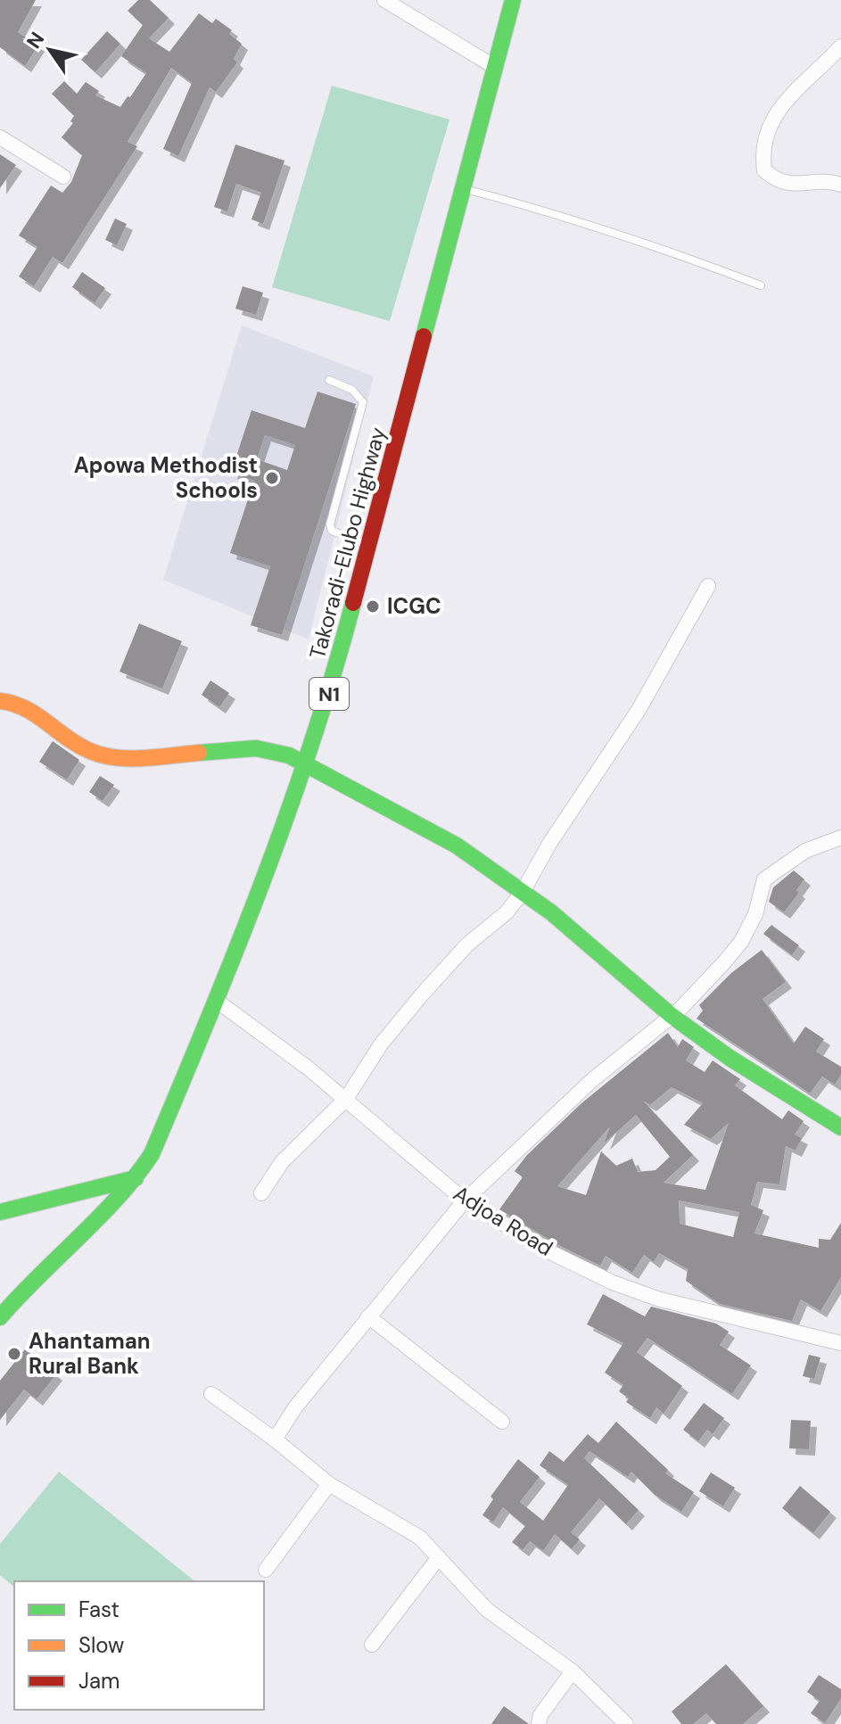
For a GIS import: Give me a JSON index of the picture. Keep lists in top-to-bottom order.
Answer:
{
  "streets": {
    "main road": ["Takoradi-Elubo Highway", "N1"],
    "street": ["Adjoa Road"]
  },
  "crossings": [
    ["Takoradi-Elubo Highway", "Adjoa Road"]
  ],
  "places": ["Apowa Methodist Schools", "ICGC", "Ahantaman Rural Bank"],
  "legend": ["Fast", "Slow", "Jam"],
  "north": "top left"
}
